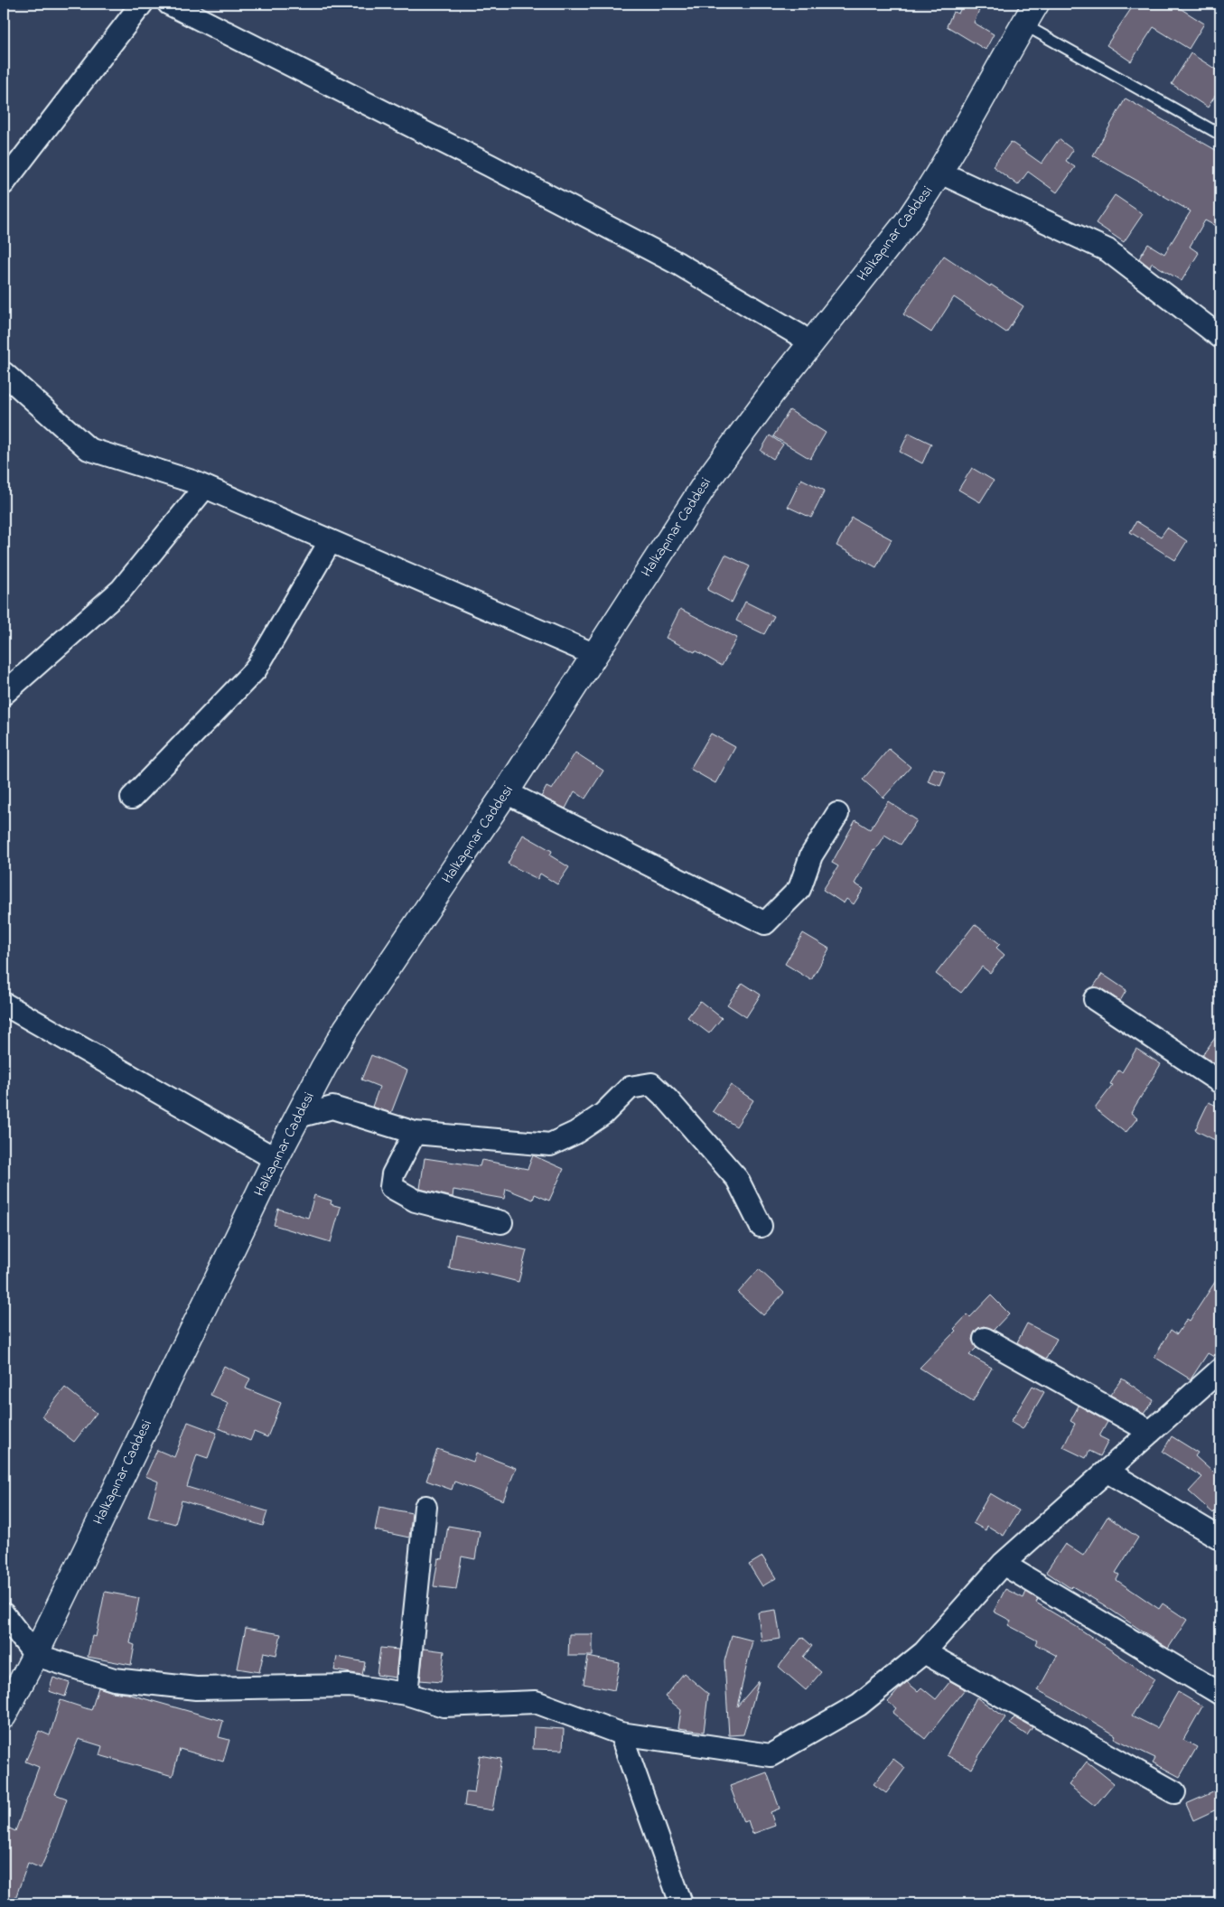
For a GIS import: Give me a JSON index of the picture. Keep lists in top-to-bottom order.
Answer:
{
  "streets": {
    "main road": ["Halkapınar Caddesi"]
  }
}
